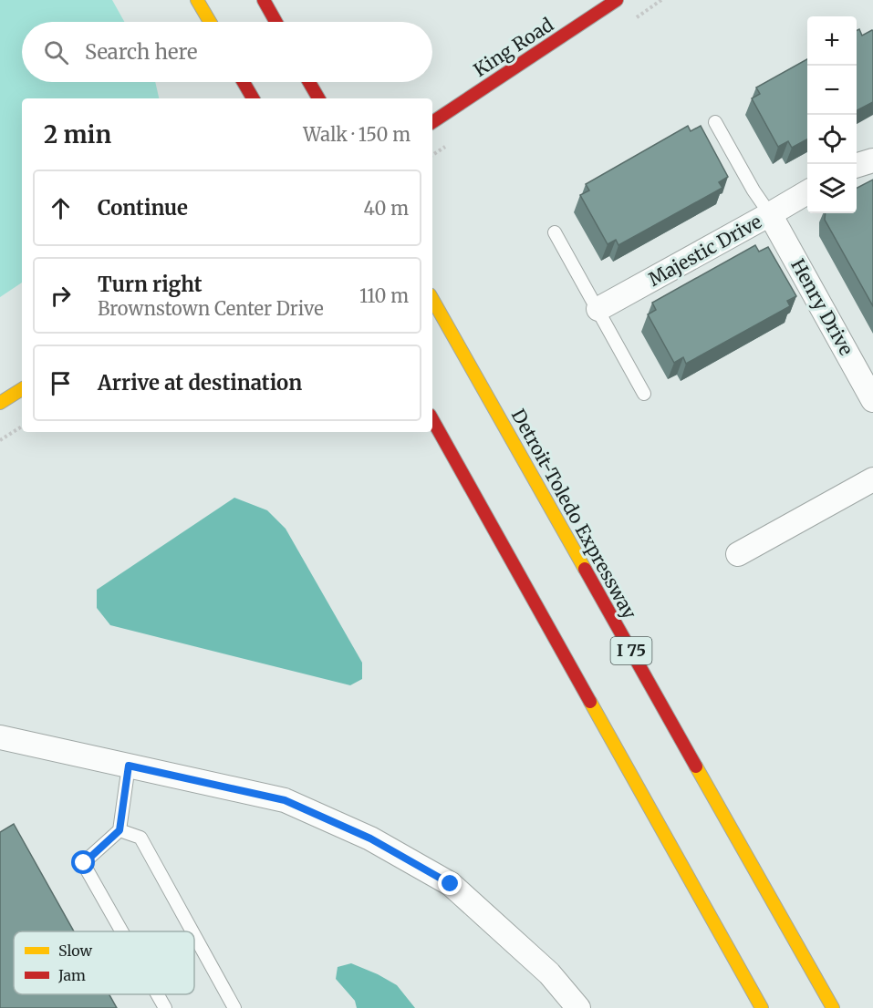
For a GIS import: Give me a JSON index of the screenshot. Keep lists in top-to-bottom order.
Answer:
{
  "streets": {
    "main road": ["King Road", "Detroit-Toledo Expressway", "I 75"],
    "street": ["Majestic Drive", "Henry Drive"]
  },
  "crossings": [
    ["Majestic Drive", "Henry Drive"]
  ],
  "legend": ["Slow", "Jam"],
  "page": {
    "map_buttons": ["+", "−"],
    "search": "Search here",
    "heading": ["2 min", "Walk · 150 m"],
    "list": [
      ["Continue", "40 m"],
      ["Turn right", "Brownstown Center Drive", "110 m"],
      "Arrive at destination"
    ]
  }
}
